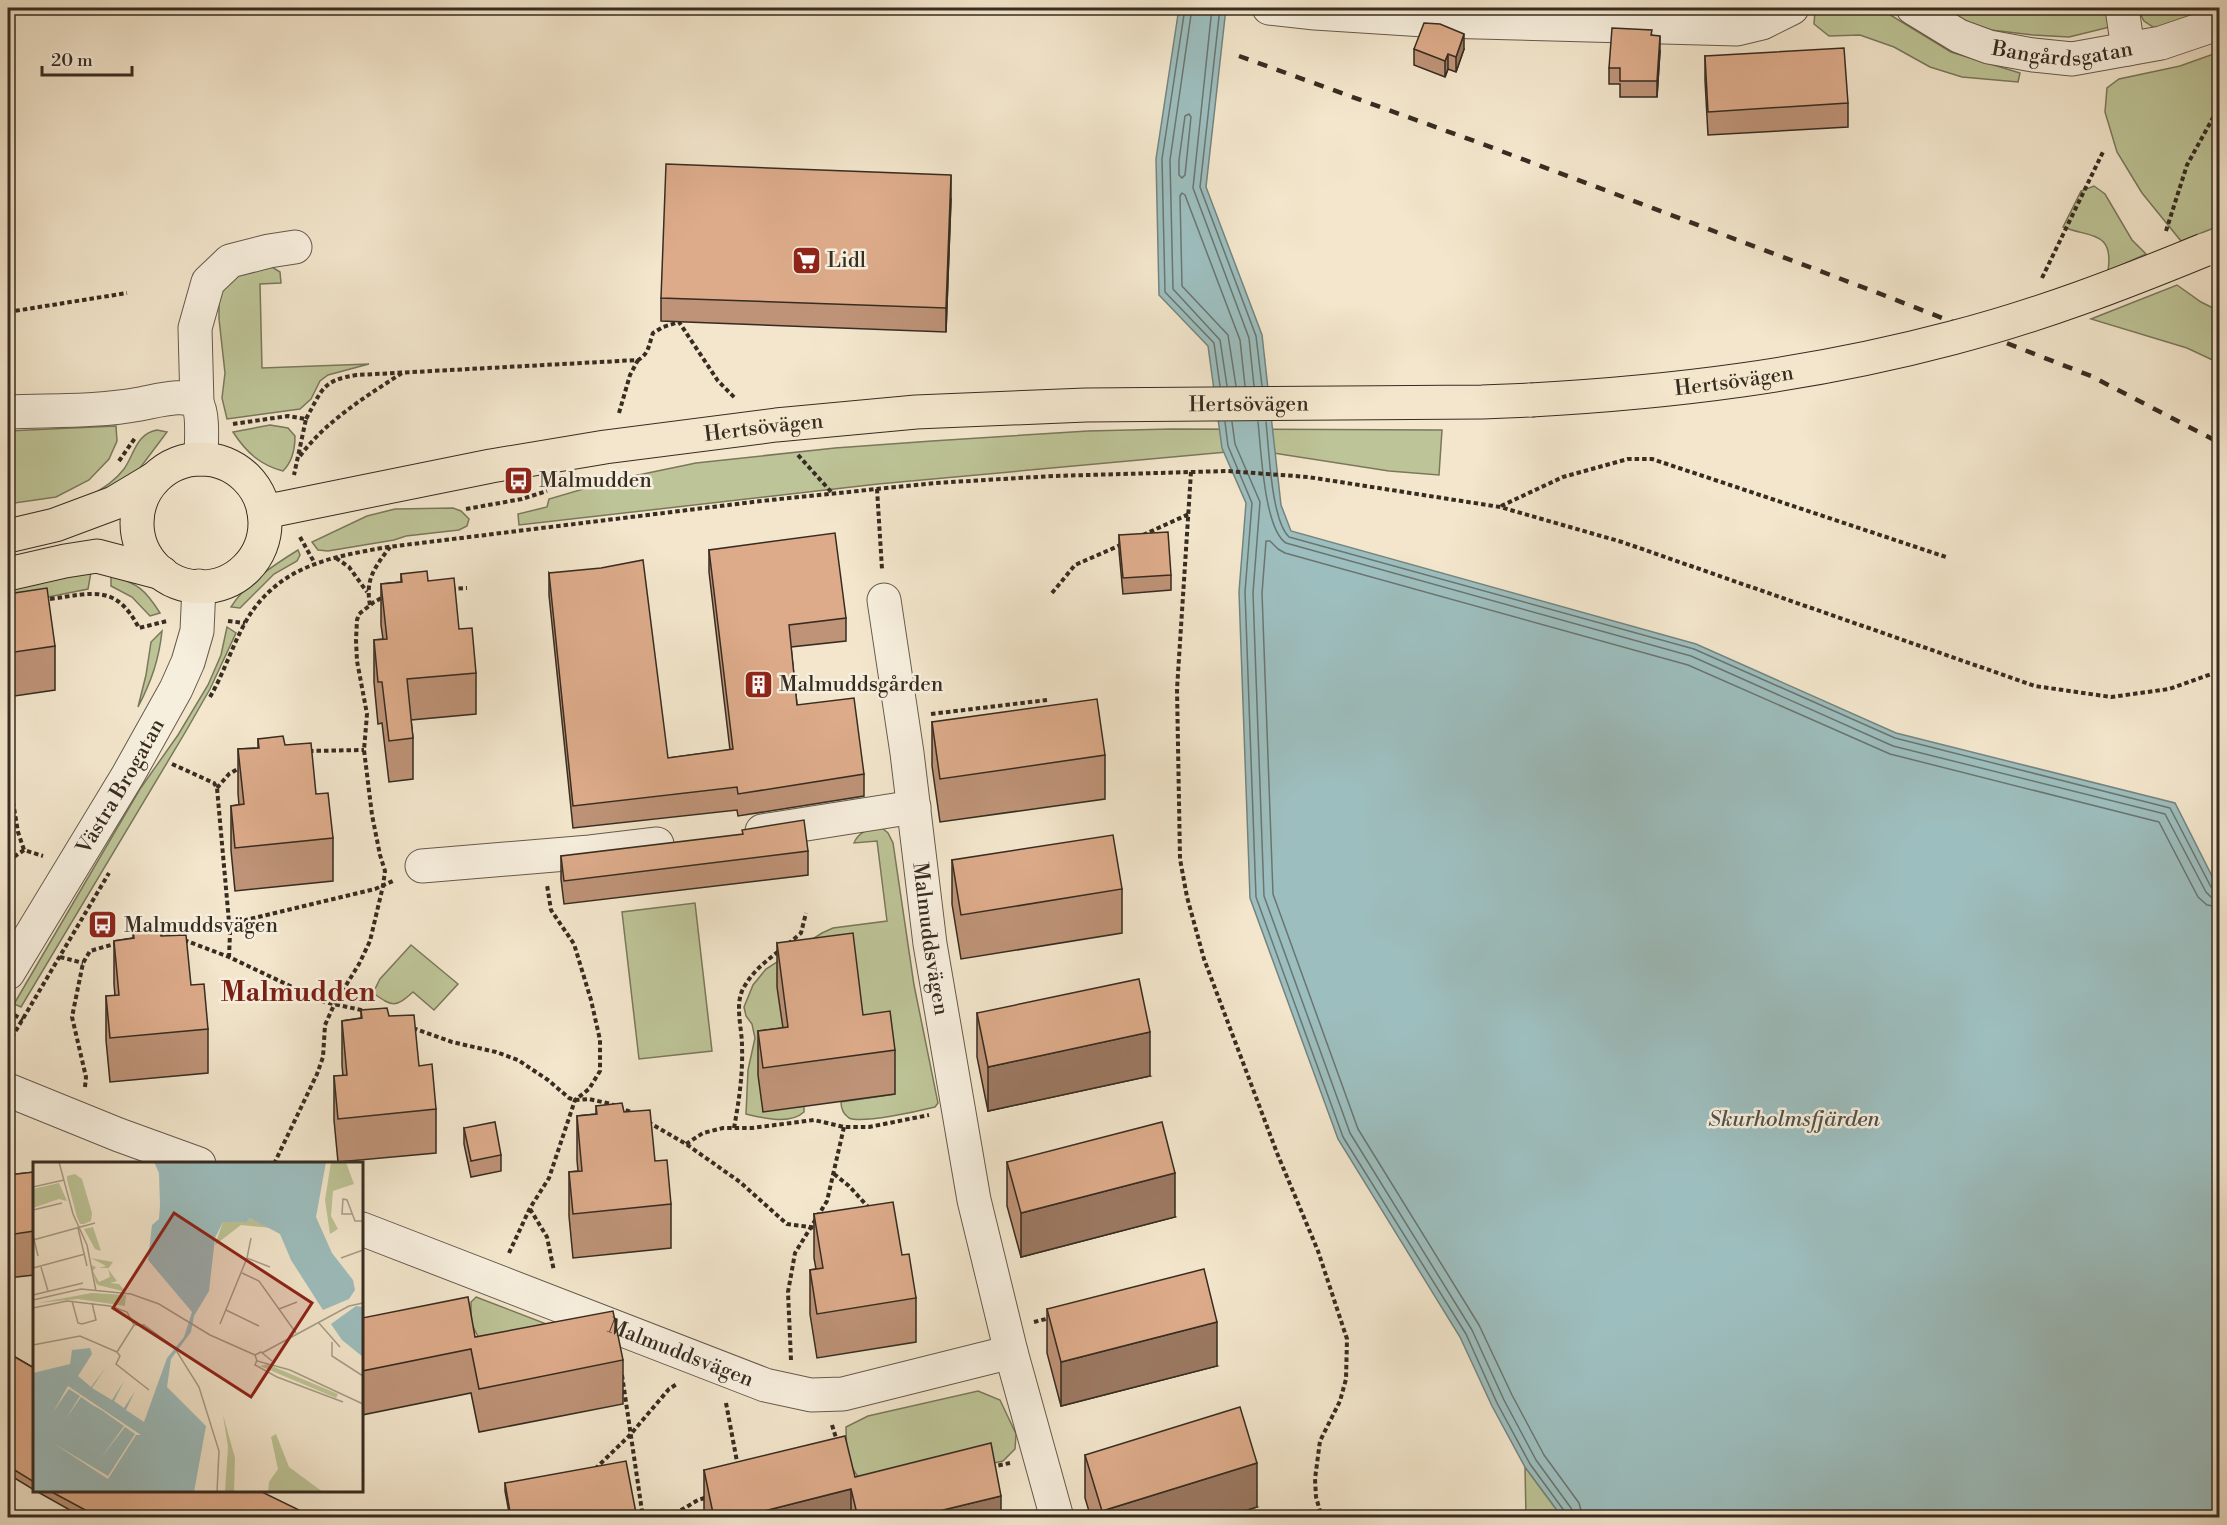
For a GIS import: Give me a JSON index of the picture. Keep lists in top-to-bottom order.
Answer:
{
  "streets": {
    "main road": ["Hertsövägen"],
    "street": ["Bangårdsgatan", "Västra Brogatan", "Malmuddsvägen"]
  },
  "districts": ["Malmudden"],
  "water": ["Skurholmsfjärden"],
  "places": {
    "supermarket": ["Lidl"],
    "bus stop": ["Malmudden", "Malmuddsvägen"],
    "building": ["Malmuddsgården"]
  },
  "scale_bar": "20 m"
}
